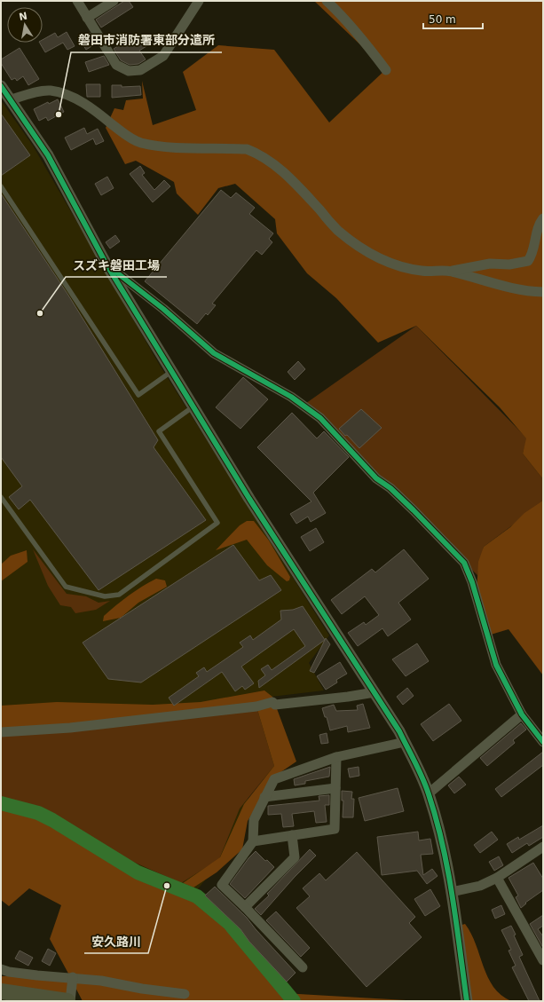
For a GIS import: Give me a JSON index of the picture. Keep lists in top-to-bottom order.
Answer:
{
  "places": ["磐田市消防署東部分遣所", "スズキ磐田工場", "安久路川"],
  "scale_bar": "50 m",
  "north": "top"
}
